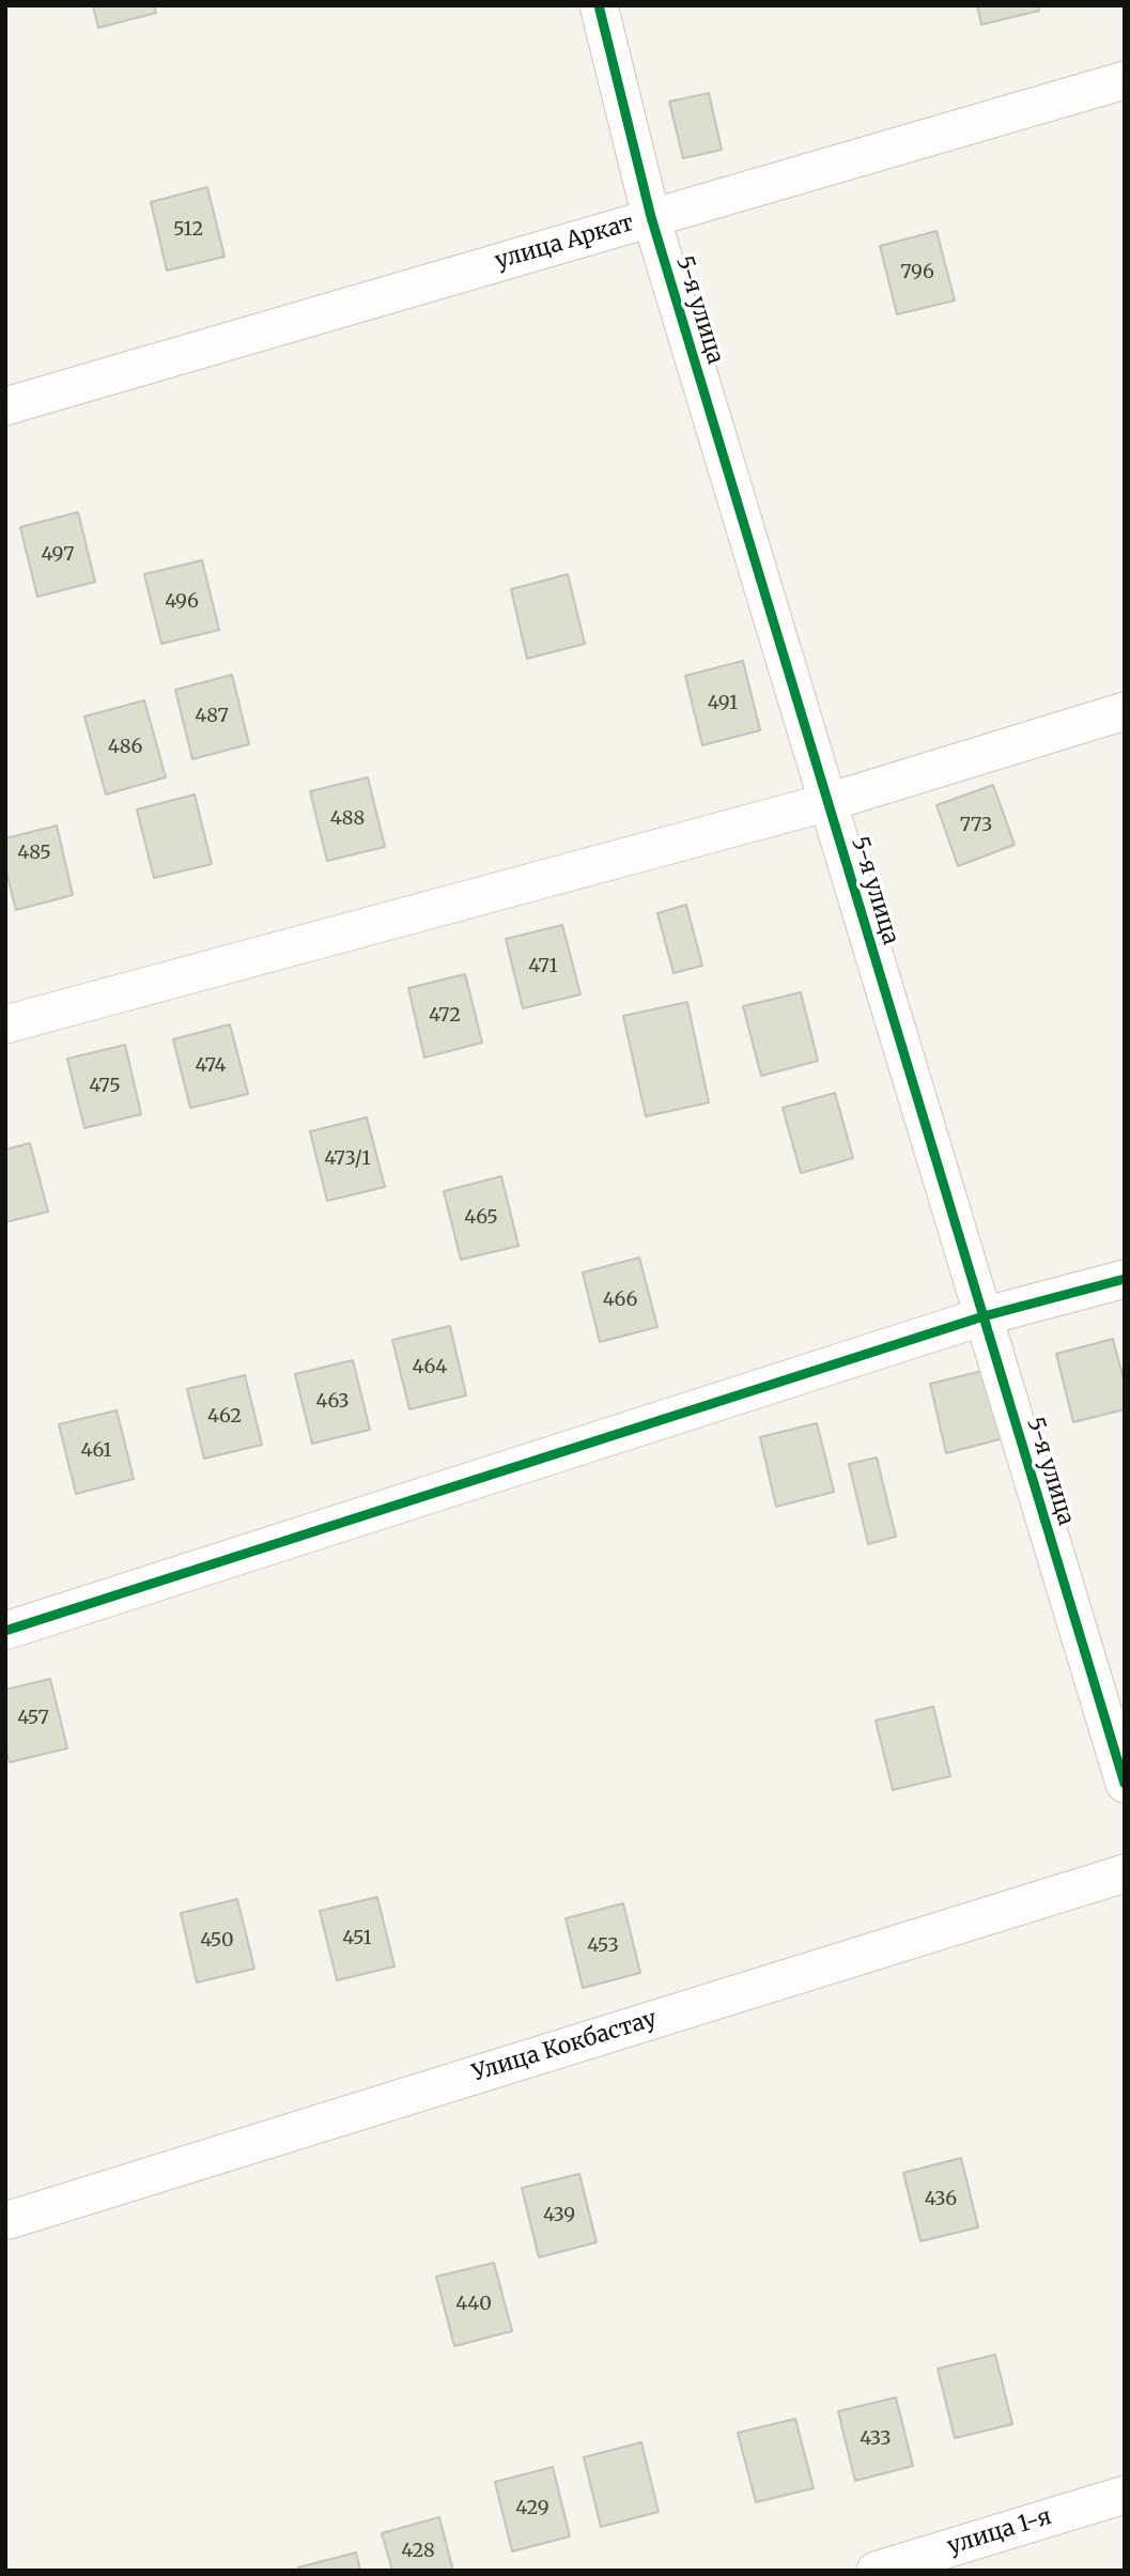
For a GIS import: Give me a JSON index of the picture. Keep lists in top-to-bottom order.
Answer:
{
  "streets": {
    "street": [
      "улица Аркат",
      "5-я улица",
      "Улица Кокбастау",
      "улица 1-я"
    ]
  },
  "crossings": [
    ["улица Аркат", "5-я улица"]
  ],
  "house_numbers": [
    "512",
    "796",
    "497",
    "496",
    "491",
    "487",
    "486",
    "488",
    "773",
    "485",
    "471",
    "472",
    "474",
    "475",
    "473/1",
    "465",
    "466",
    "464",
    "463",
    "462",
    "461",
    "457",
    "451",
    "450",
    "453",
    "436",
    "439",
    "440",
    "433",
    "429",
    "428"
  ]
}
